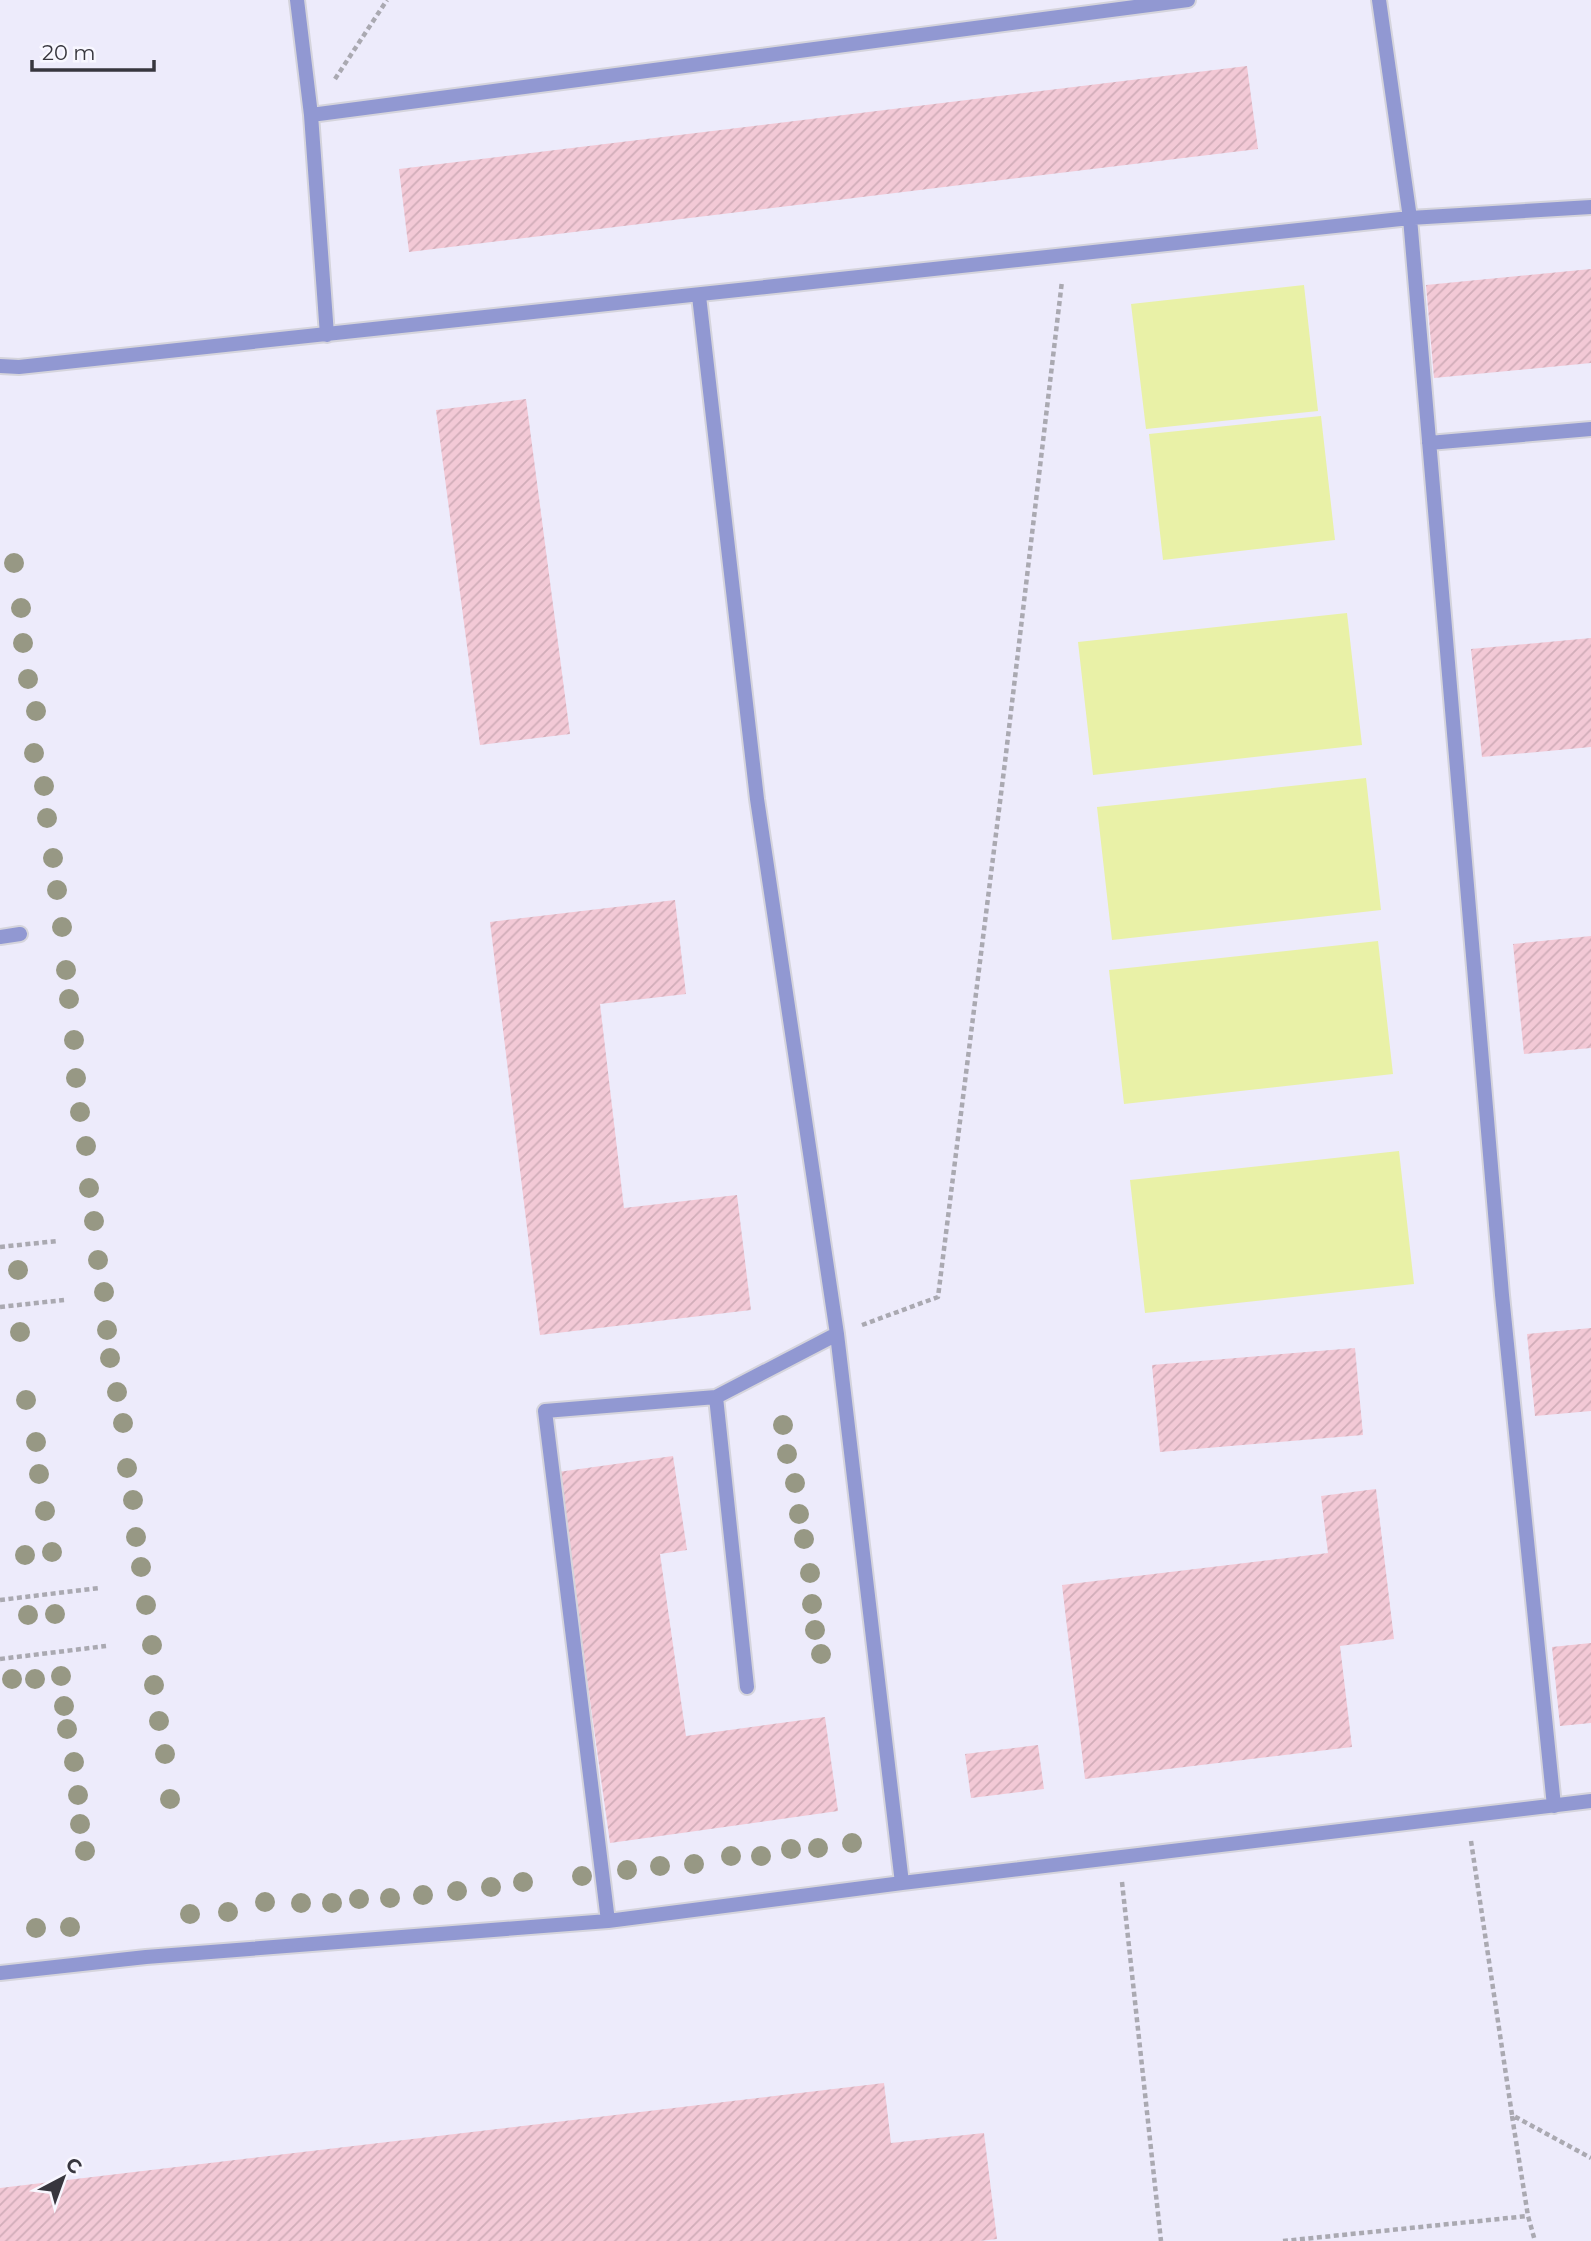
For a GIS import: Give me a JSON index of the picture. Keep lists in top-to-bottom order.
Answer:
{
  "scale_bar": "20 m",
  "north": "top right"
}
